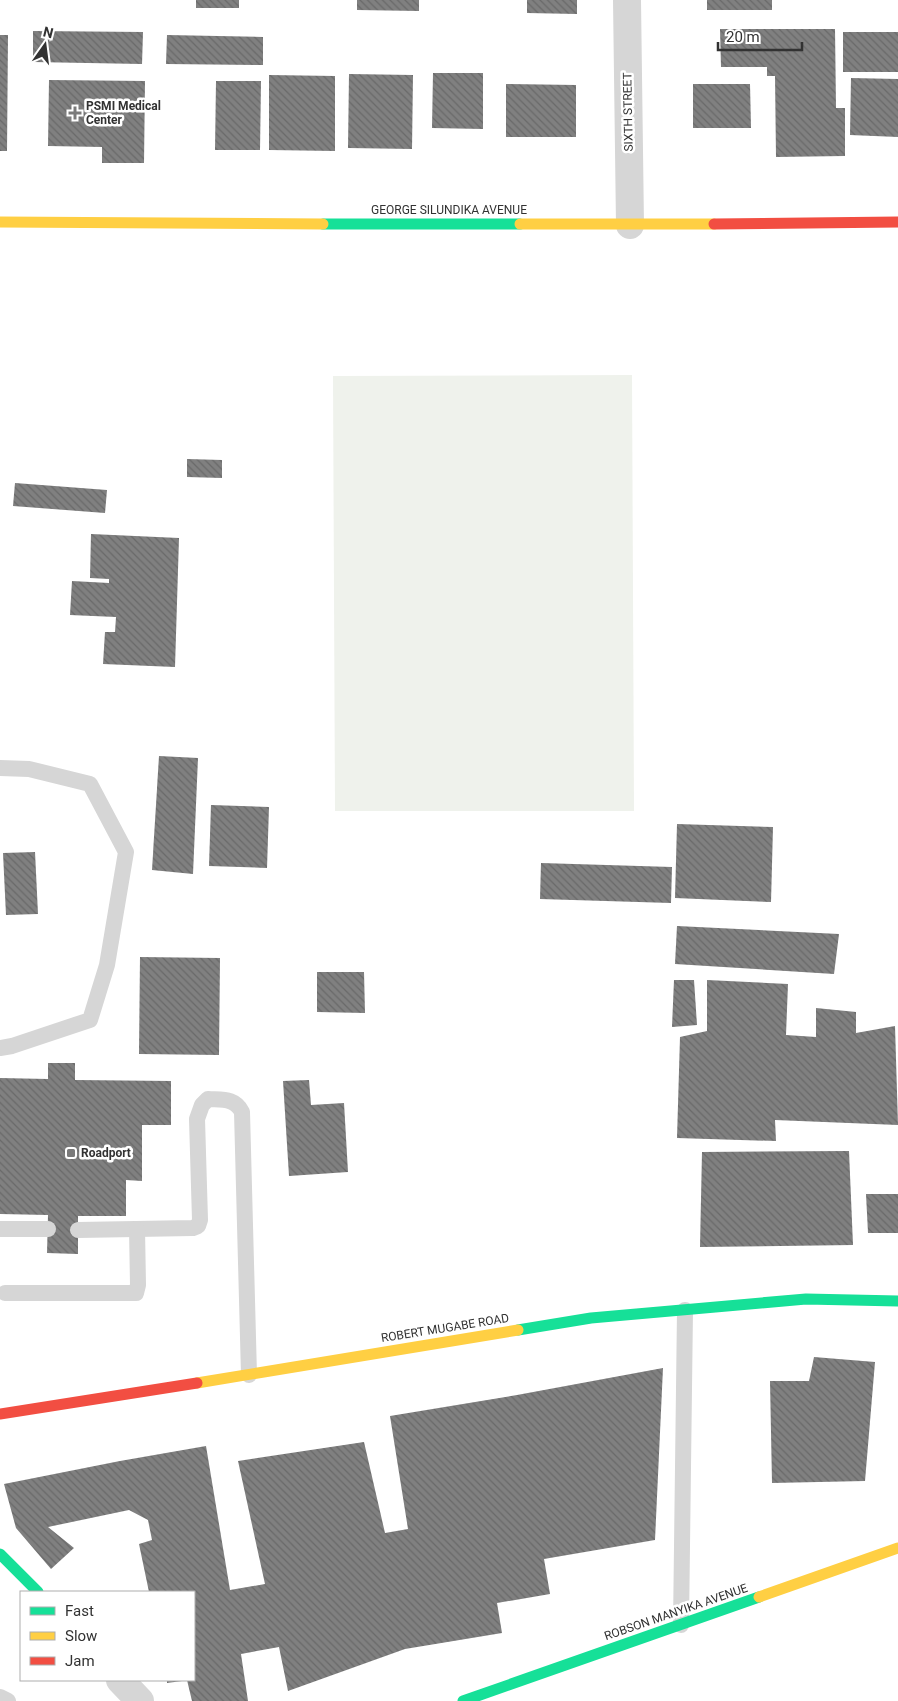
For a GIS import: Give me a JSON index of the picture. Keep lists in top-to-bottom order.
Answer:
{
  "streets": {
    "main road": ["GEORGE SILUNDIKA AVENUE", "ROBERT MUGABE ROAD", "ROBSON MANYIKA AVENUE"],
    "street": ["SIXTH STREET"]
  },
  "crossings": [
    ["SIXTH STREET", "GEORGE SILUNDIKA AVENUE"]
  ],
  "places": {
    "health": ["PSMI Medical Center"],
    "transit": ["Roadport"]
  },
  "legend": ["Fast", "Slow", "Jam"],
  "scale_bar": "20 m",
  "north": "top"
}
